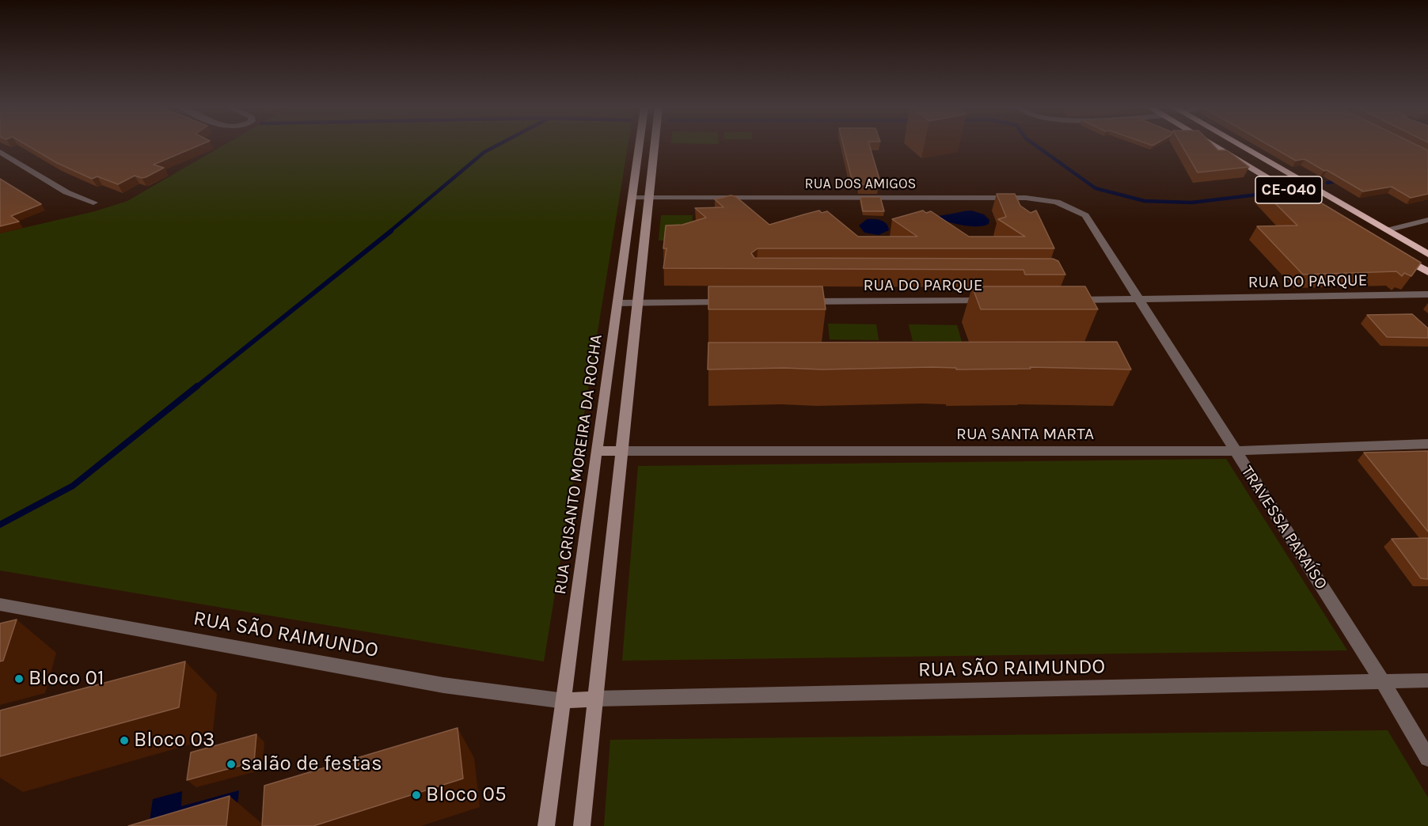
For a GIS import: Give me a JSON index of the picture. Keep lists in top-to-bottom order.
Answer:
{
  "streets": {
    "highway": ["CE-040"],
    "main road": ["RUA CRISANTO MOREIRA DA ROCHA"],
    "street": [
      "RUA DOS AMIGOS",
      "RUA DO PARQUE",
      "RUA SANTA MARTA",
      "TRAVESSA PARAÍSO",
      "RUA SÃO RAIMUNDO"
    ]
  },
  "crossings": [
    ["RUA DOS AMIGOS", "RUA CRISANTO MOREIRA DA ROCHA"],
    ["RUA DOS AMIGOS", "TRAVESSA PARAÍSO"],
    ["RUA DO PARQUE", "TRAVESSA PARAÍSO"],
    ["RUA SANTA MARTA", "TRAVESSA PARAÍSO"],
    ["RUA CRISANTO MOREIRA DA ROCHA", "RUA SÃO RAIMUNDO"],
    ["TRAVESSA PARAÍSO", "RUA SÃO RAIMUNDO"]
  ],
  "places": [
    "Bloco 01",
    "Bloco 03",
    "salão de festas",
    "Bloco 05"
  ]
}
